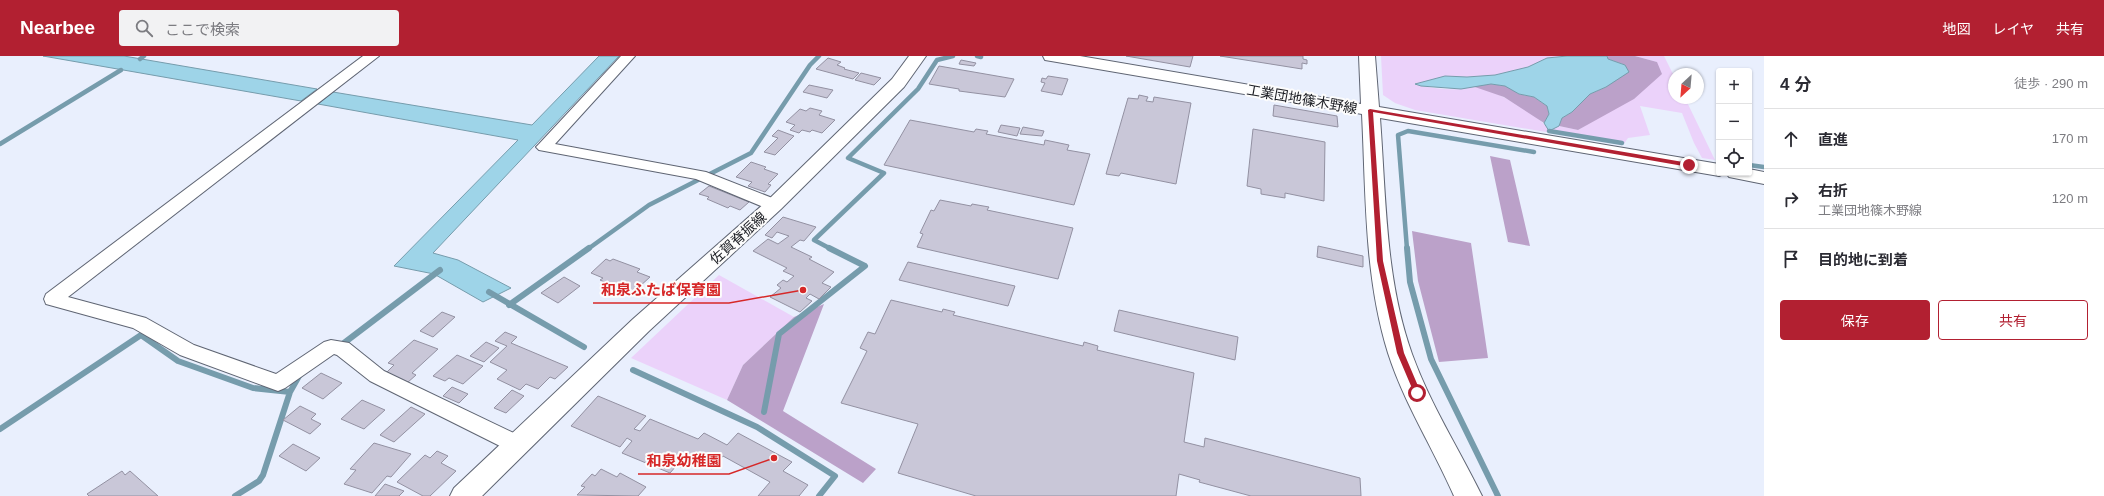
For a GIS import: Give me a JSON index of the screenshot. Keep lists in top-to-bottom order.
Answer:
{
  "streets": {
    "street": ["工業団地篠木野線", "佐賀脊振線"]
  },
  "places": ["和泉ふたば保育園", "和泉幼稚園"],
  "north": "bottom left",
  "page": {
    "header": "Nearbee",
    "search": "ここで検索",
    "nav": ["地図", "レイヤ", "共有"],
    "heading": ["4 分", "徒歩 · 290 m"],
    "map_buttons": ["+", "−"],
    "list": [
      ["直進", "170 m"],
      ["右折", "工業団地篠木野線", "120 m"],
      "目的地に到着"
    ],
    "buttons": ["保存", "共有"]
  }
}
